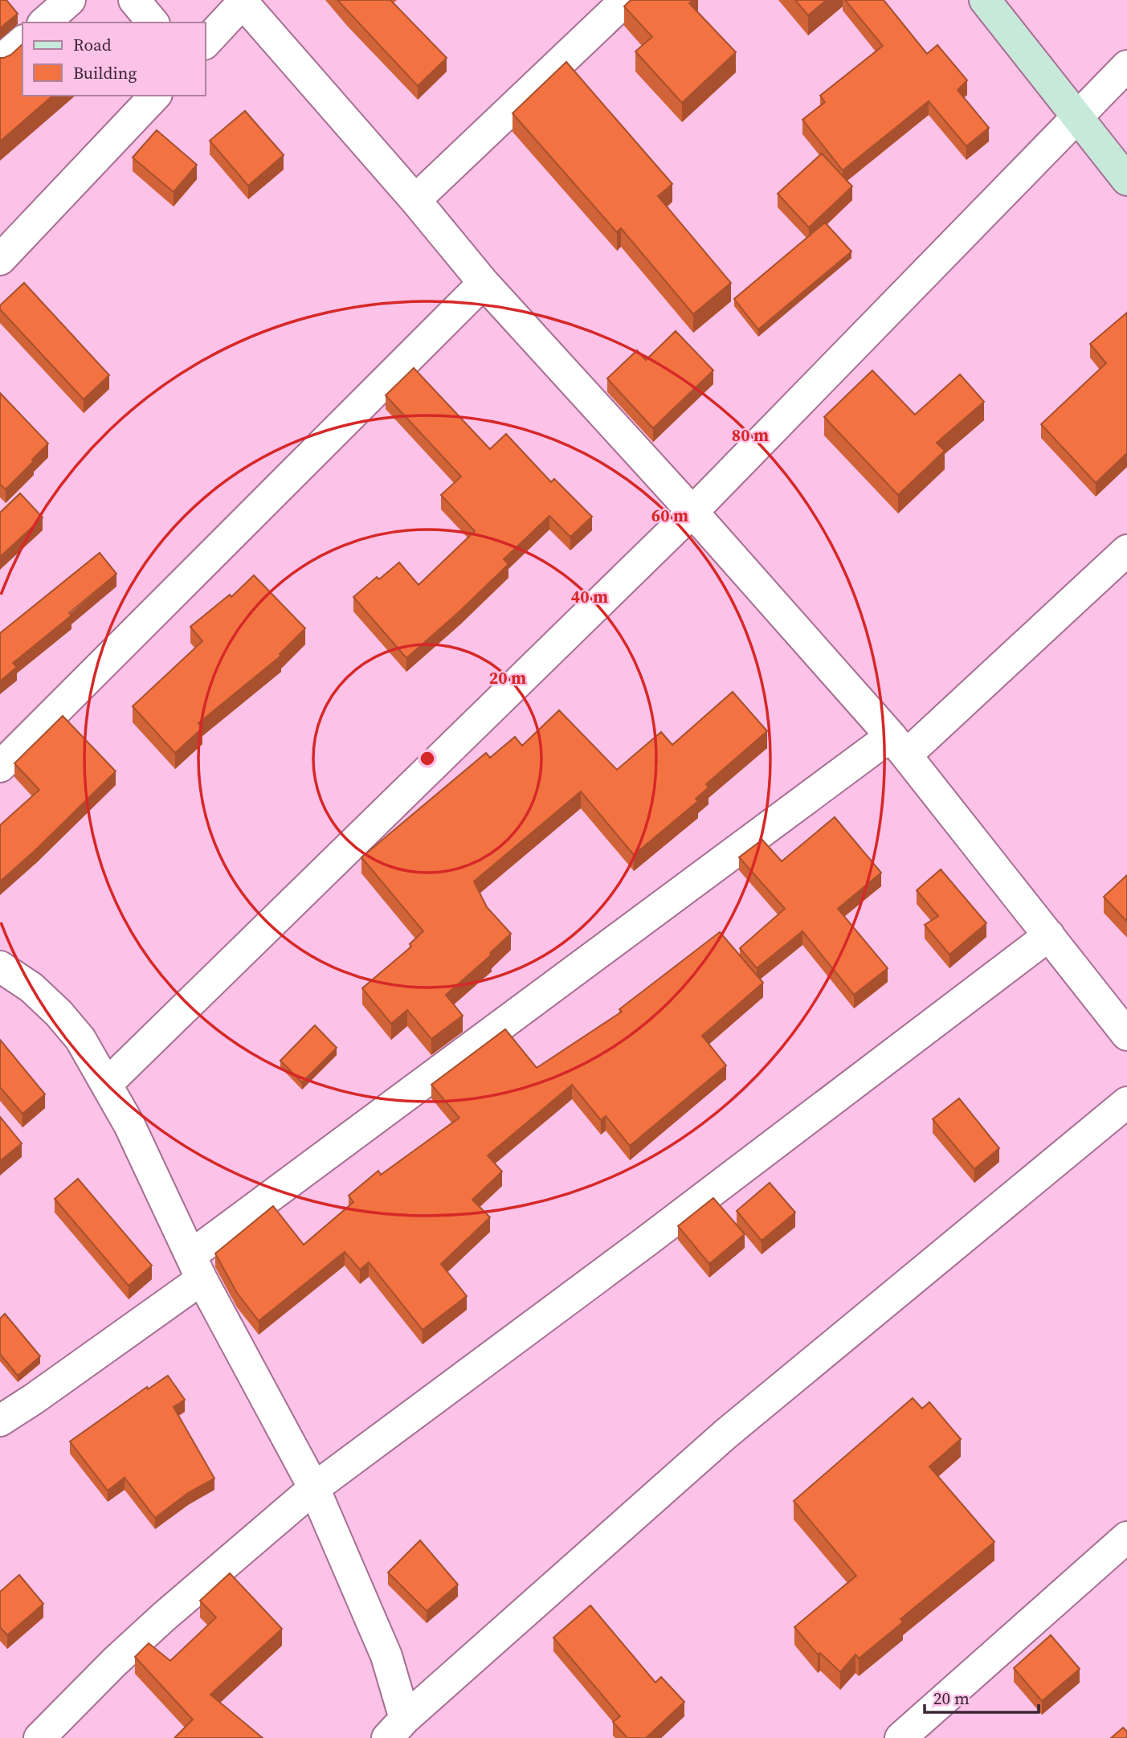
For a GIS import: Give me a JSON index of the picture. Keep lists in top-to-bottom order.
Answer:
{
  "legend": ["Road", "Building"],
  "scale_bar": "20 m",
  "rings": [
    "80 m",
    "60 m",
    "40 m",
    "20 m"
  ]
}
